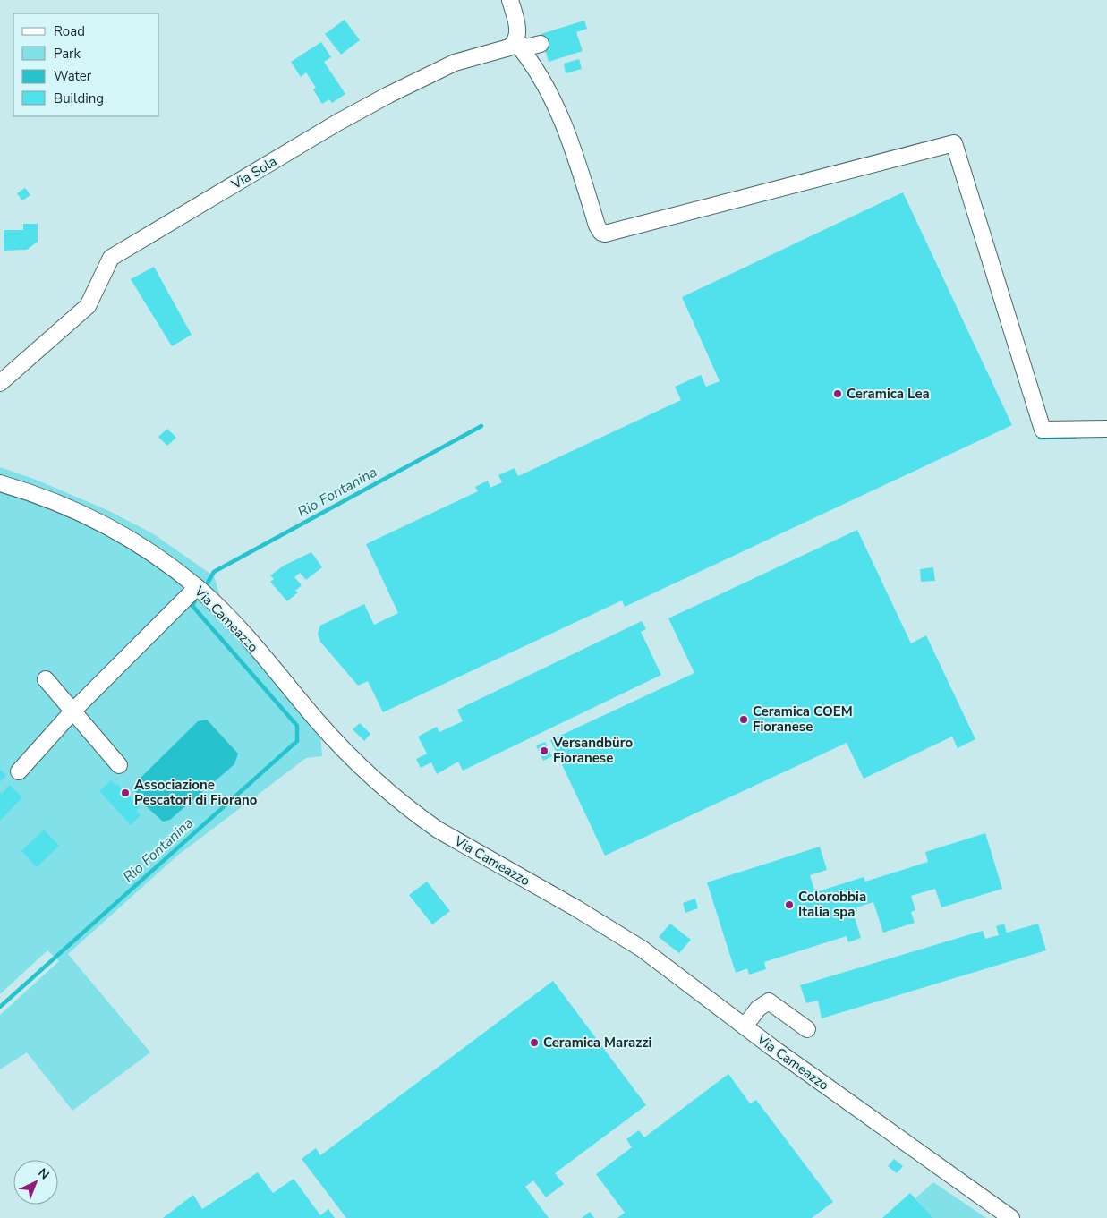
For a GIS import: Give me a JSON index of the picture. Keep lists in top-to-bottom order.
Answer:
{
  "streets": {
    "street": ["Via Sola", "Via Cameazzo"]
  },
  "water": ["Rio Fontanina"],
  "places": [
    "Ceramica Lea",
    "Ceramica COEM Fioranese",
    "Versandbüro Fioranese",
    "Associazione Pescatori di Fiorano",
    "Colorobbia Italia spa",
    "Ceramica Marazzi"
  ],
  "legend": [
    "Road",
    "Park",
    "Water",
    "Building"
  ],
  "north": "top right"
}
